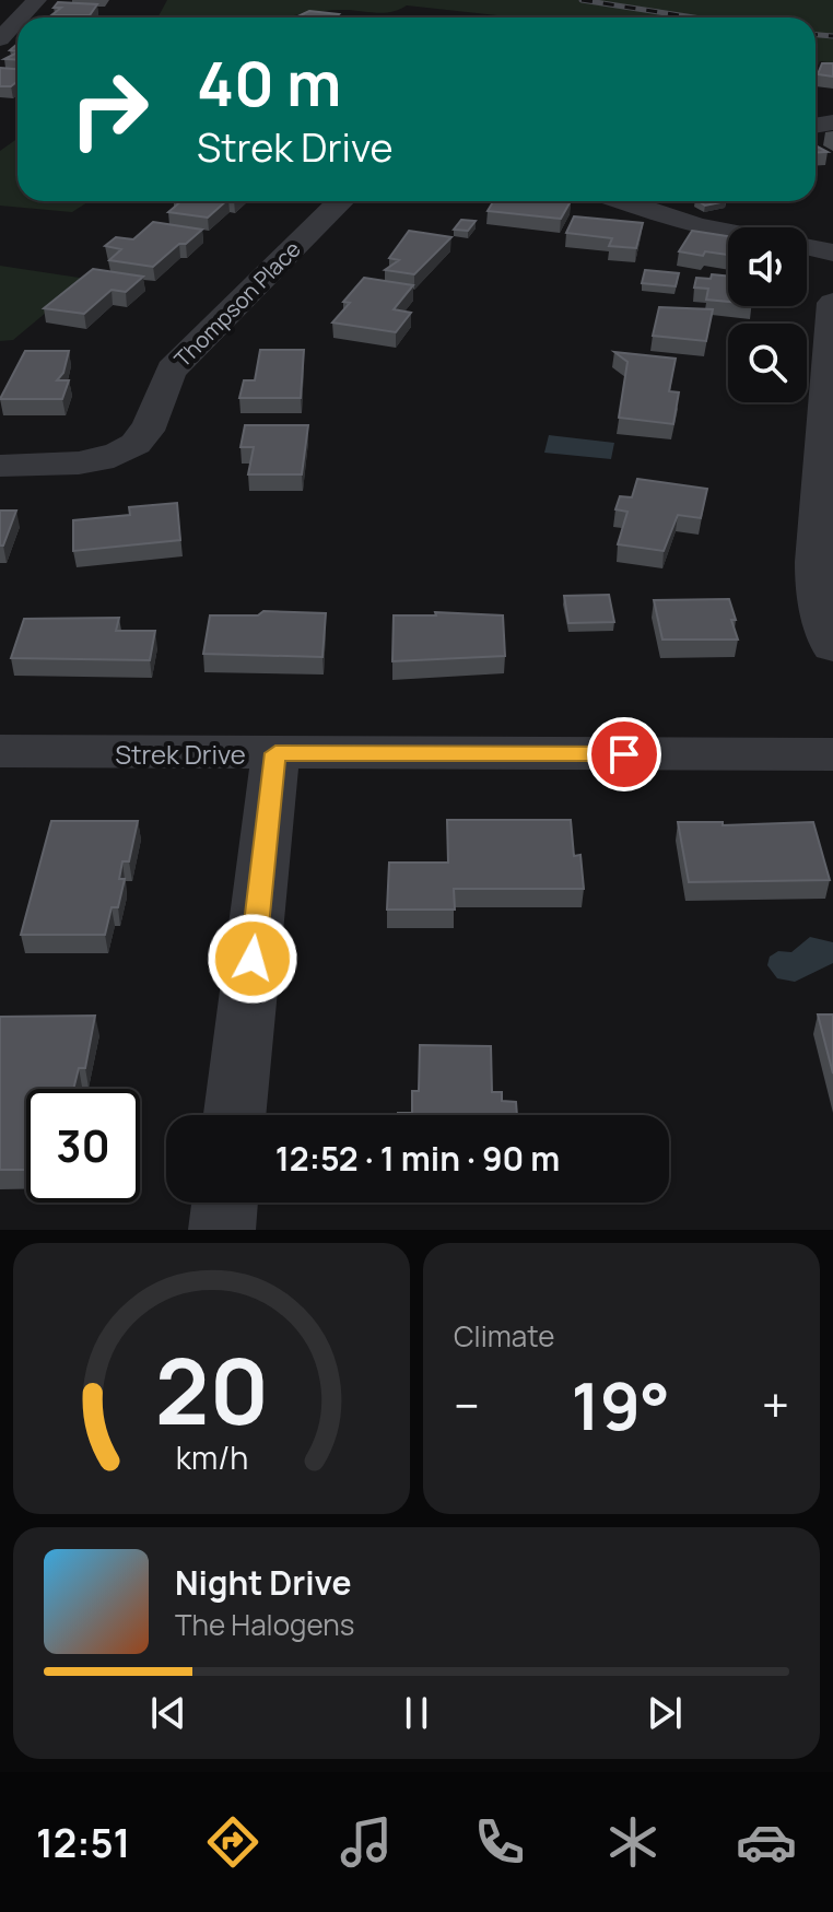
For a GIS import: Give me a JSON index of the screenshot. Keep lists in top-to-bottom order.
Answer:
{
  "streets": {
    "street": ["Thompson Place", "Strek Drive"]
  },
  "page": {
    "turn": ["40 m", "Strek Drive"],
    "limit": "30",
    "trip": "12:52 · 1 min · 90 m",
    "tile": "Climate",
    "heat": ["−", "19°", "+"],
    "song": ["Night Drive", "The Halogens"],
    "tabs": "12:51",
    "gauge": ["20", "km/h"]
  }
}
